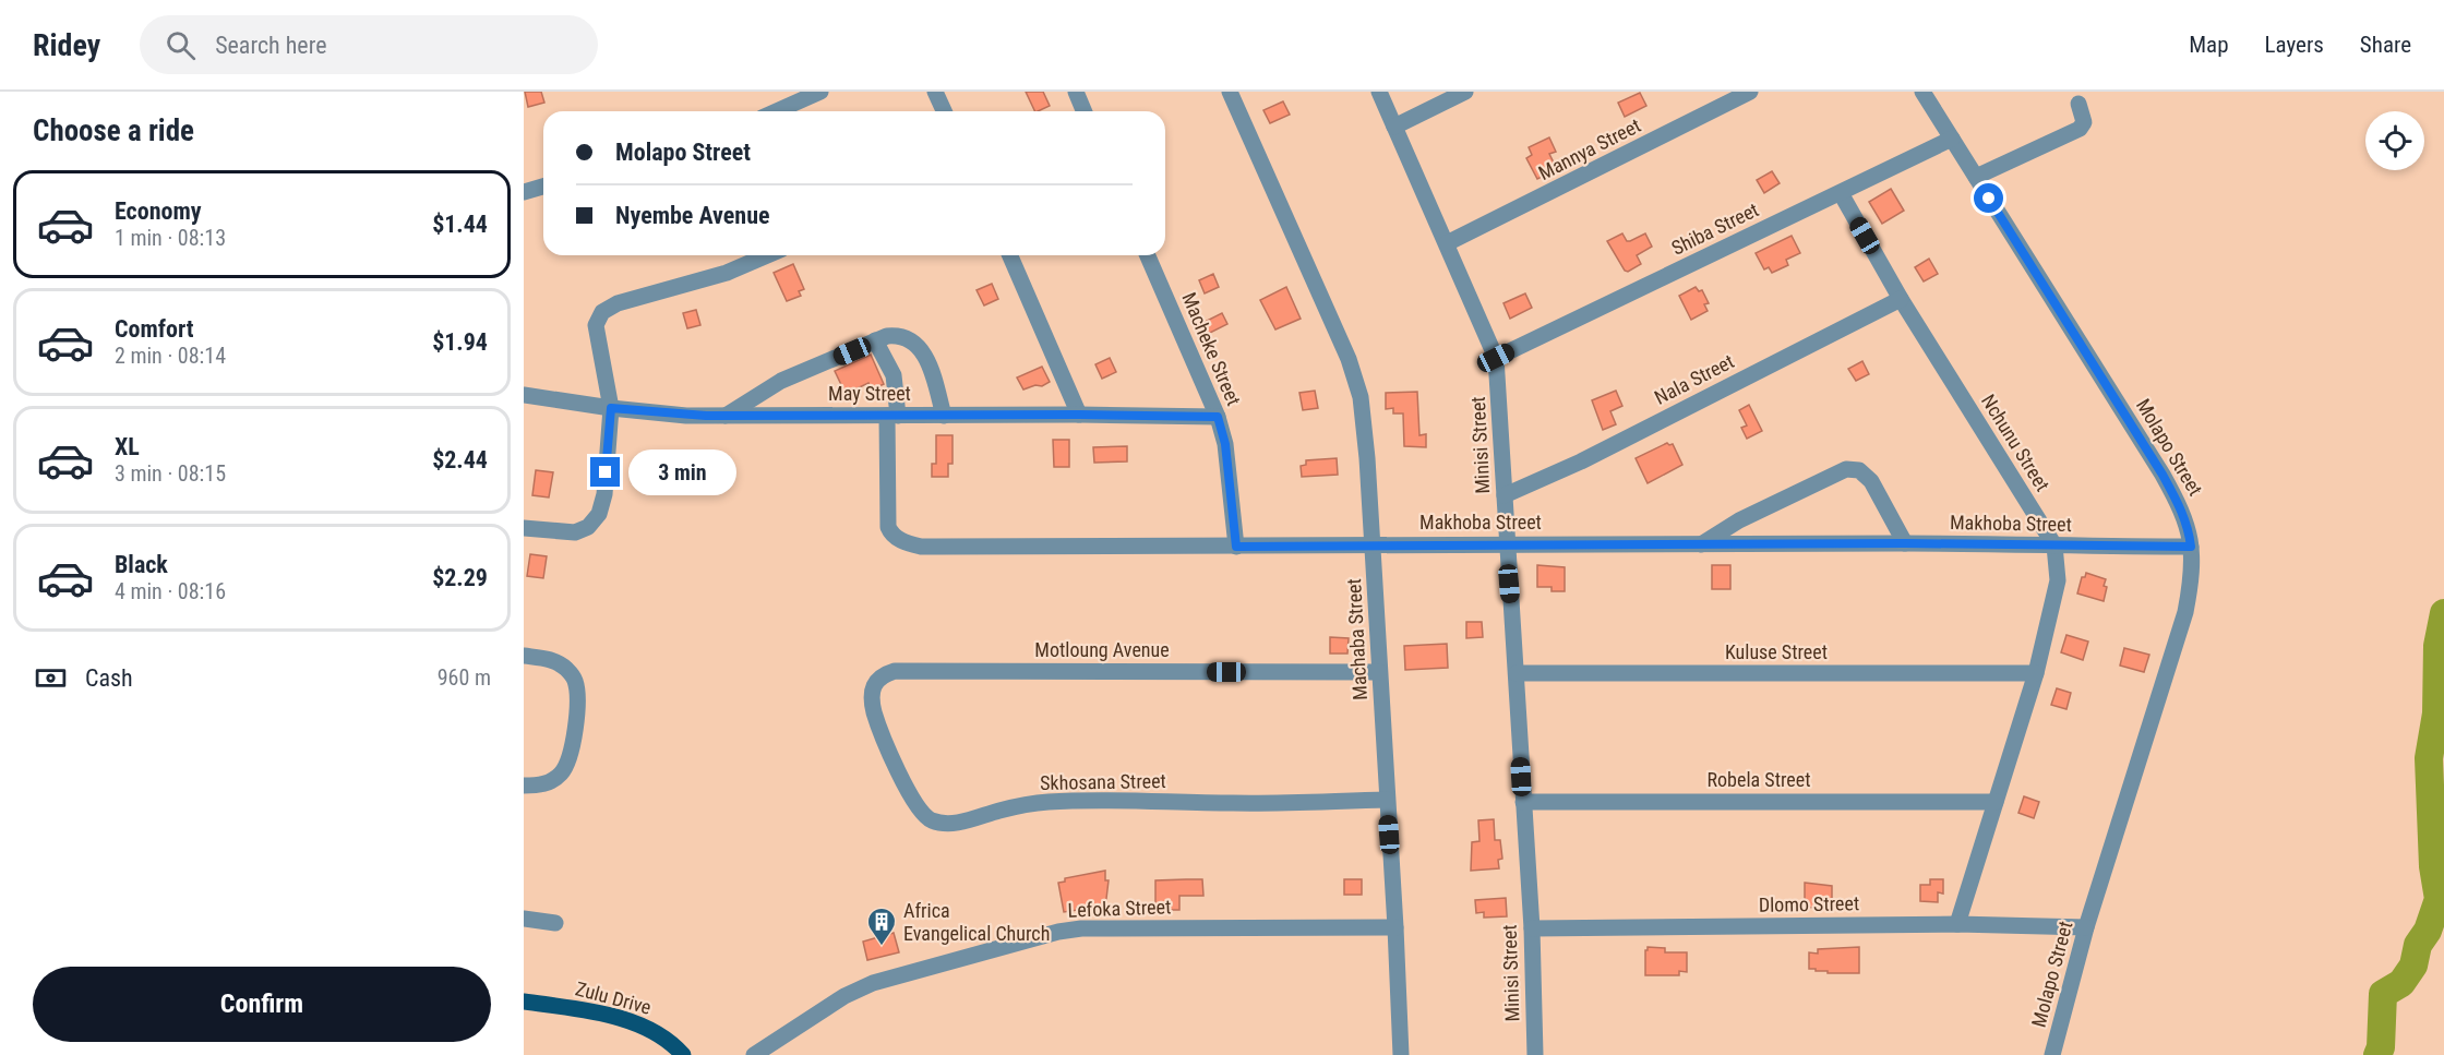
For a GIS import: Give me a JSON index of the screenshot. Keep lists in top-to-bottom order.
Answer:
{
  "streets": {
    "main road": ["Zulu Drive"],
    "street": [
      "Mannya Street",
      "Shiba Street",
      "Macheke Street",
      "Nala Street",
      "May Street",
      "Nchunu Street",
      "Minisi Street",
      "Molapo Street",
      "Makhoba Street",
      "Machaba Street",
      "Motloung Avenue",
      "Kuluse Street",
      "Robela Street",
      "Skhosana Street",
      "Dlomo Street",
      "Lefoka Street"
    ]
  },
  "crossings": [
    ["Mannya Street", "Minisi Street"],
    ["Shiba Street", "Nchunu Street"],
    ["Shiba Street", "Minisi Street"],
    ["Shiba Street", "Molapo Street"],
    ["Macheke Street", "May Street"],
    ["Macheke Street", "Makhoba Street"],
    ["Nala Street", "Nchunu Street"],
    ["Nala Street", "Minisi Street"],
    ["May Street", "Makhoba Street"],
    ["Nchunu Street", "Makhoba Street"],
    ["Nchunu Street", "Kuluse Street"],
    ["Nchunu Street", "Robela Street"],
    ["Nchunu Street", "Dlomo Street"],
    ["Minisi Street", "Makhoba Street"],
    ["Minisi Street", "Kuluse Street"],
    ["Minisi Street", "Robela Street"],
    ["Minisi Street", "Dlomo Street"],
    ["Molapo Street", "Makhoba Street"],
    ["Molapo Street", "Dlomo Street"],
    ["Makhoba Street", "Machaba Street"],
    ["Machaba Street", "Motloung Avenue"],
    ["Machaba Street", "Skhosana Street"],
    ["Machaba Street", "Lefoka Street"],
    ["Motloung Avenue", "Skhosana Street"]
  ],
  "places": {
    "building": ["Africa Evangelical Church"]
  },
  "page": {
    "header": "Ridey",
    "search": "Search here",
    "nav": ["Map", "Layers", "Share"],
    "heading": "Choose a ride",
    "banner": ["Molapo Street", "Nyembe Avenue"],
    "list": [
      {
        "name": "Economy",
        "note": "1 min · 08:13",
        "value": "$1.44"
      },
      {
        "name": "Comfort",
        "note": "2 min · 08:14",
        "value": "$1.94"
      },
      {
        "name": "XL",
        "note": "3 min · 08:15",
        "value": "$2.44"
      },
      {
        "name": "Black",
        "note": "4 min · 08:16",
        "value": "$2.29"
      }
    ],
    "bubble": "3 min",
    "pay": ["Cash", "960 m"],
    "buttons": "Confirm"
  }
}
